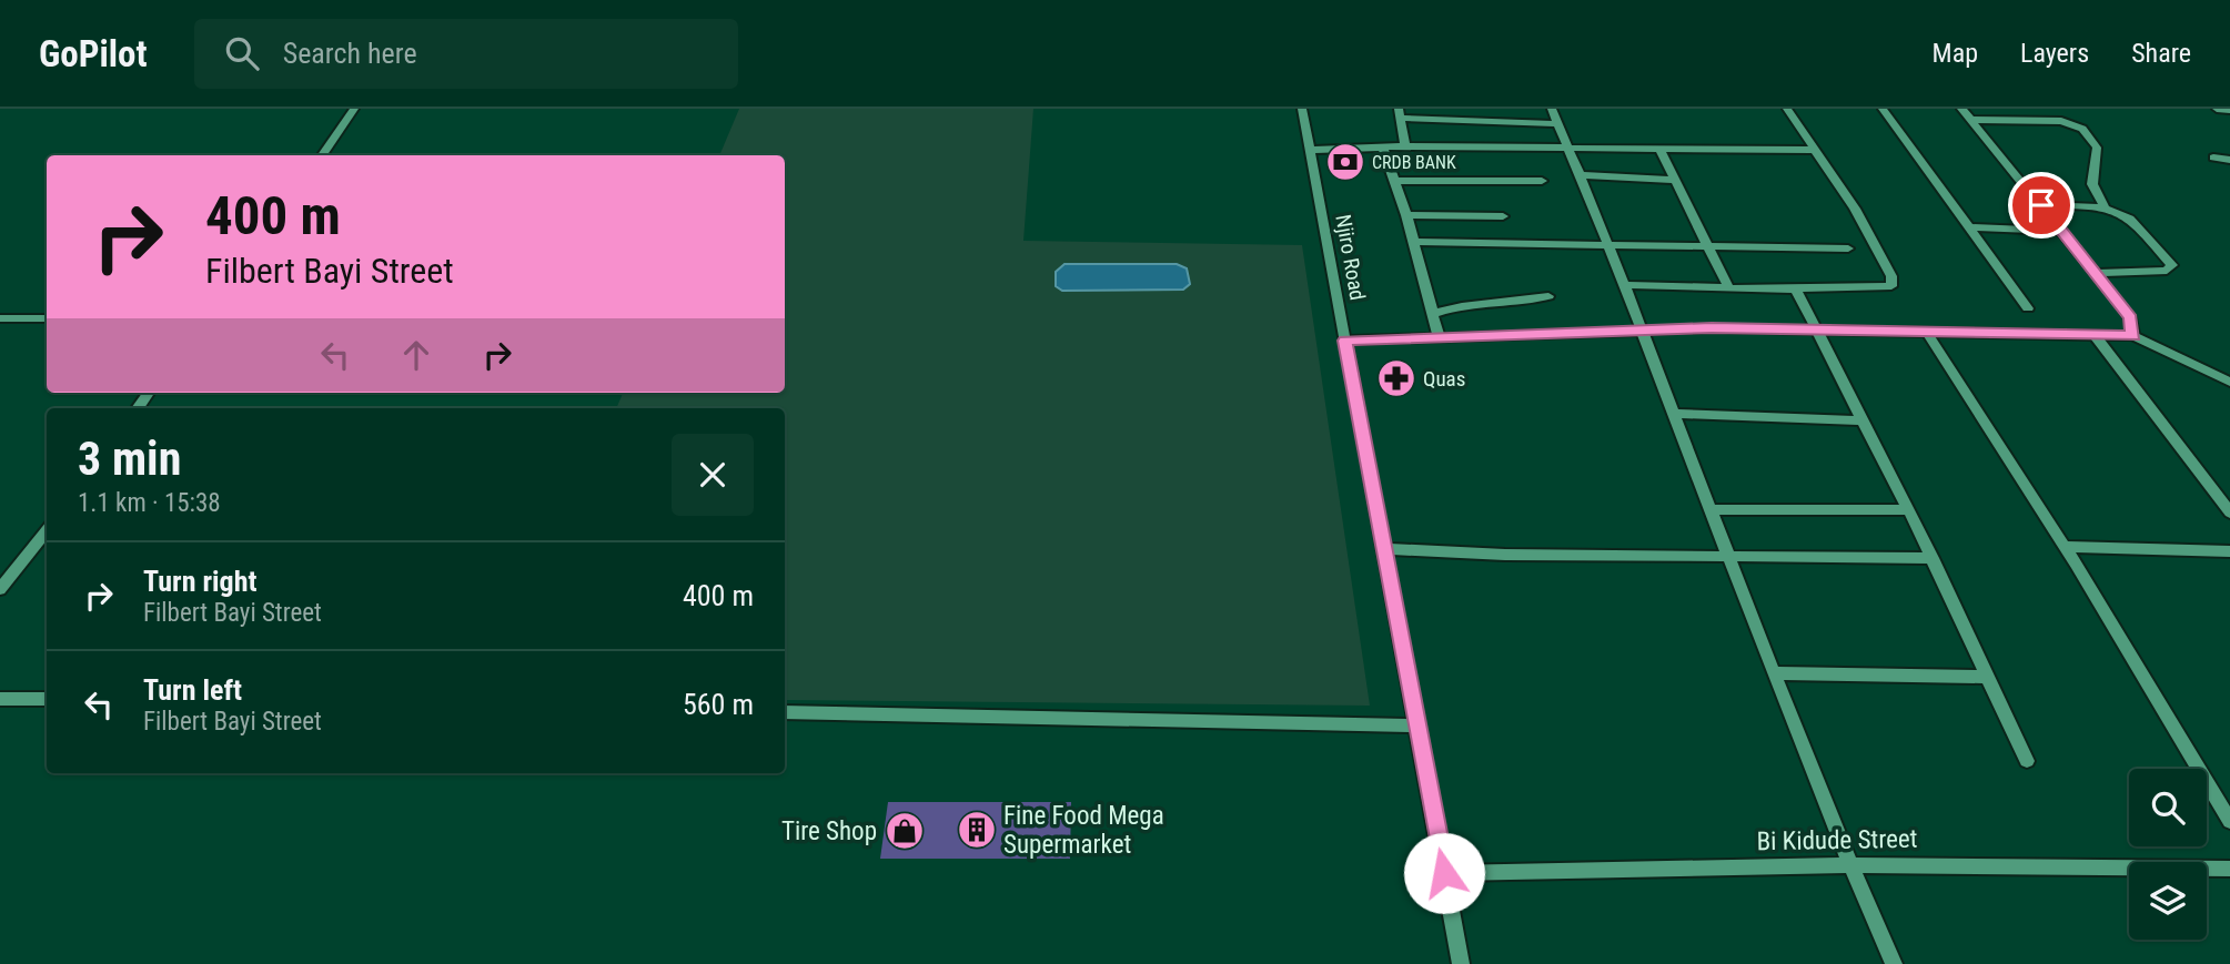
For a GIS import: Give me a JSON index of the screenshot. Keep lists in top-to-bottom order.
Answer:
{
  "streets": {
    "street": ["Njiro Road", "Bi Kidude Street"]
  },
  "crossings": [
    ["Njiro Road", "Bi Kidude Street"]
  ],
  "places": {
    "bank": ["CRDB BANK"],
    "pharmacy": ["Quas"],
    "building": ["Fine Food Mega Supermarket"],
    "shop": ["Tire Shop"]
  },
  "page": {
    "header": "GoPilot",
    "search": "Search here",
    "nav": ["Map", "Layers", "Share"],
    "turn": ["400 m", "Filbert Bayi Street"],
    "heading": ["3 min", "1.1 km · 15:38"],
    "list": [
      {
        "name": "Turn right",
        "note": "Filbert Bayi Street",
        "value": "400 m"
      },
      {
        "name": "Turn left",
        "note": "Filbert Bayi Street",
        "value": "560 m"
      }
    ]
  }
}
